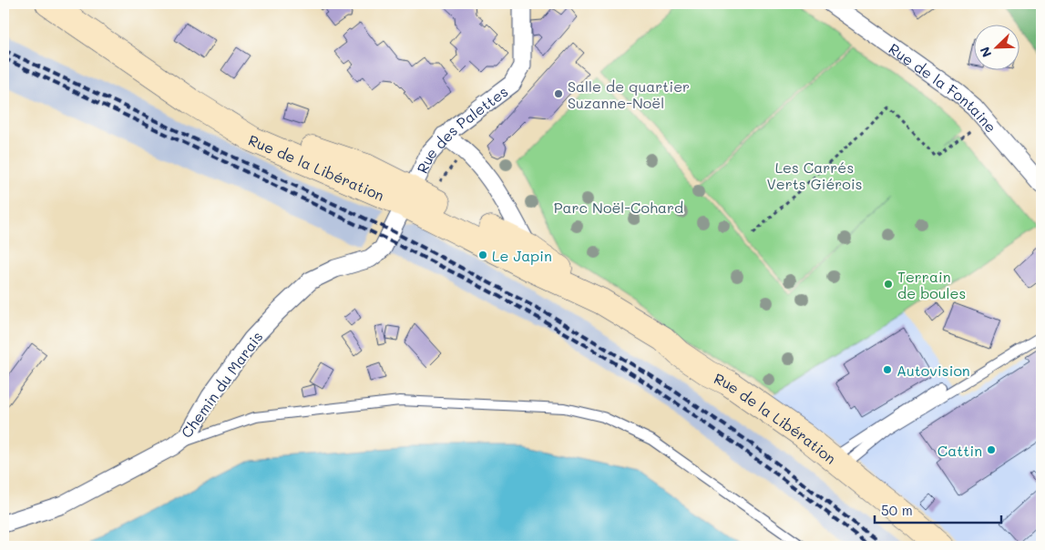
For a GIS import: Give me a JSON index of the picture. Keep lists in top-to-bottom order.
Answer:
{
  "streets": {
    "main road": ["Rue de la Libération"],
    "street": ["Rue de la Fontaine", "Rue des Palettes", "Chemin du Marais"]
  },
  "crossings": [
    ["Rue des Palettes", "Rue de la Libération"],
    ["Rue des Palettes", "Chemin du Marais"],
    ["Rue de la Libération", "Chemin du Marais"]
  ],
  "parks": ["Les Carrés Verts Giérois", "Parc Noël-Cohard"],
  "places": [
    "Salle de quartier Suzanne-Noël",
    "Le Japin",
    "Terrain de boules",
    "Autovision",
    "Cattin"
  ],
  "scale_bar": "50 m",
  "north": "bottom left"
}
